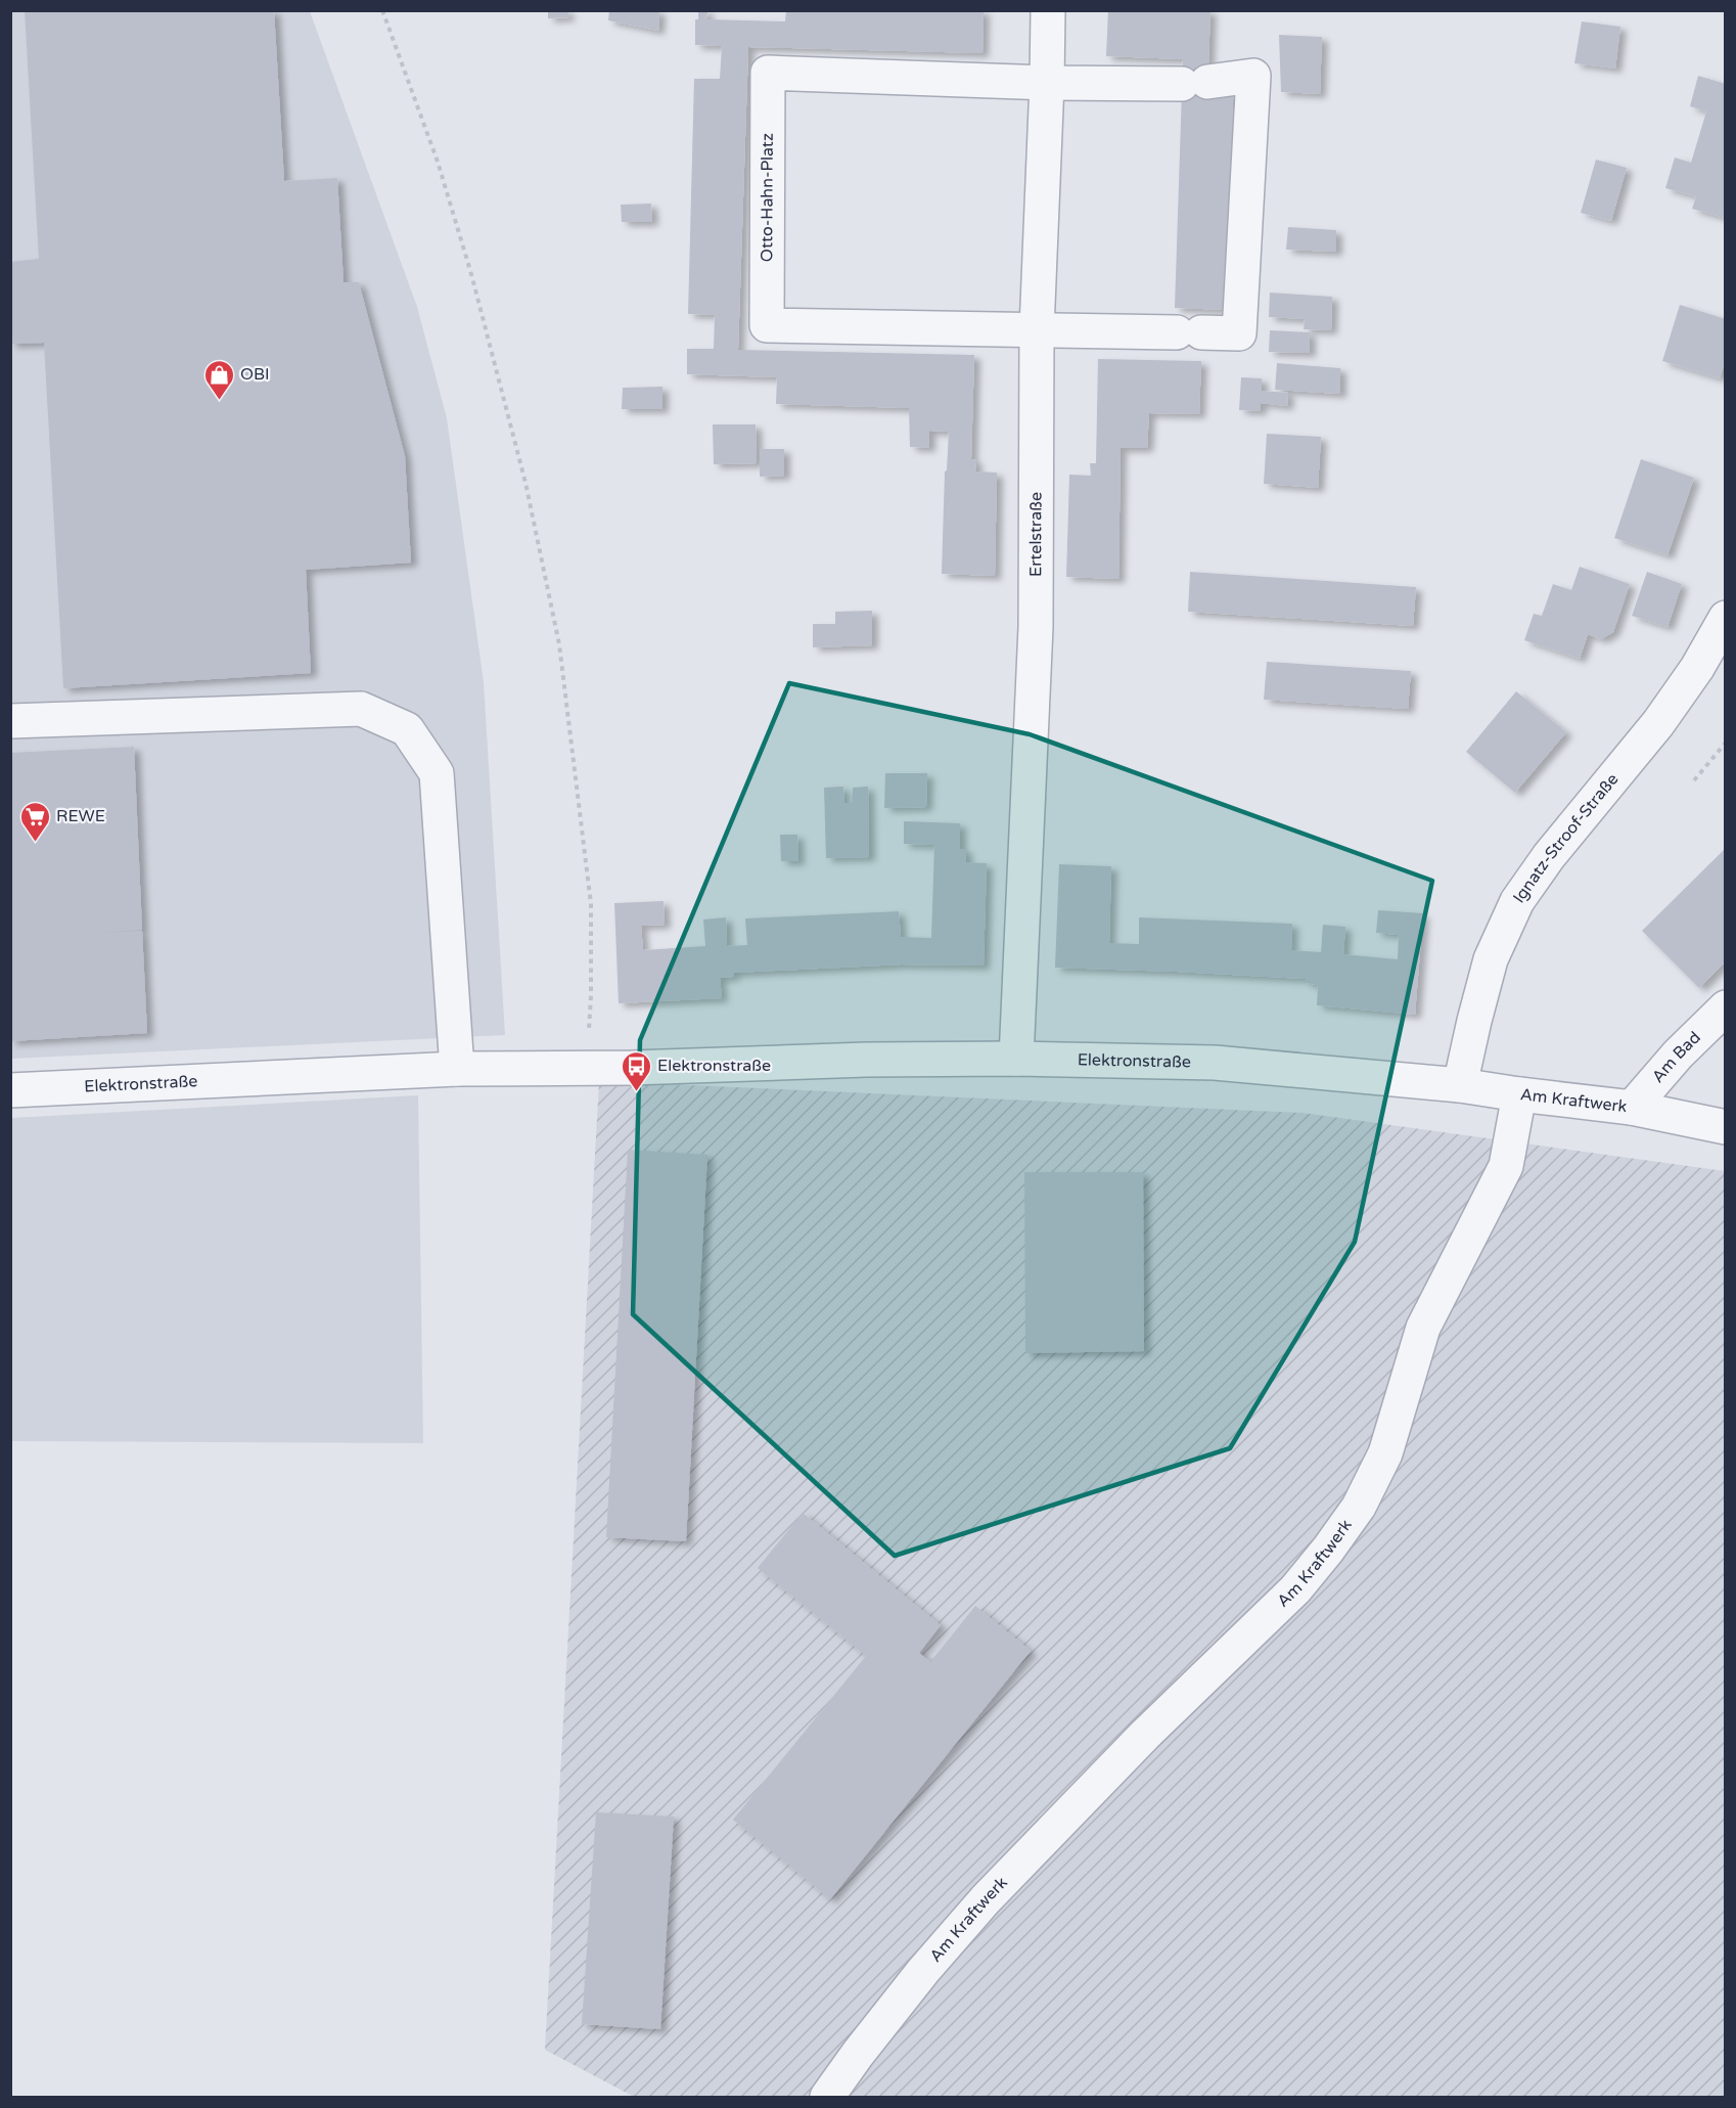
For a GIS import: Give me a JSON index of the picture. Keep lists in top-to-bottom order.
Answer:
{
  "streets": {
    "street": [
      "Otto-Hahn-Platz",
      "Ertelstraße",
      "Ignatz-Stroof-Straße",
      "Am Bad",
      "Elektronstraße",
      "Am Kraftwerk"
    ]
  },
  "crossings": [
    ["Otto-Hahn-Platz", "Ertelstraße"],
    ["Ertelstraße", "Elektronstraße"],
    ["Ignatz-Stroof-Straße", "Elektronstraße"],
    ["Am Bad", "Am Kraftwerk"],
    ["Elektronstraße", "Am Kraftwerk"]
  ],
  "places": {
    "shop": ["OBI"],
    "supermarket": ["REWE"],
    "bus stop": ["Elektronstraße"]
  }
}
